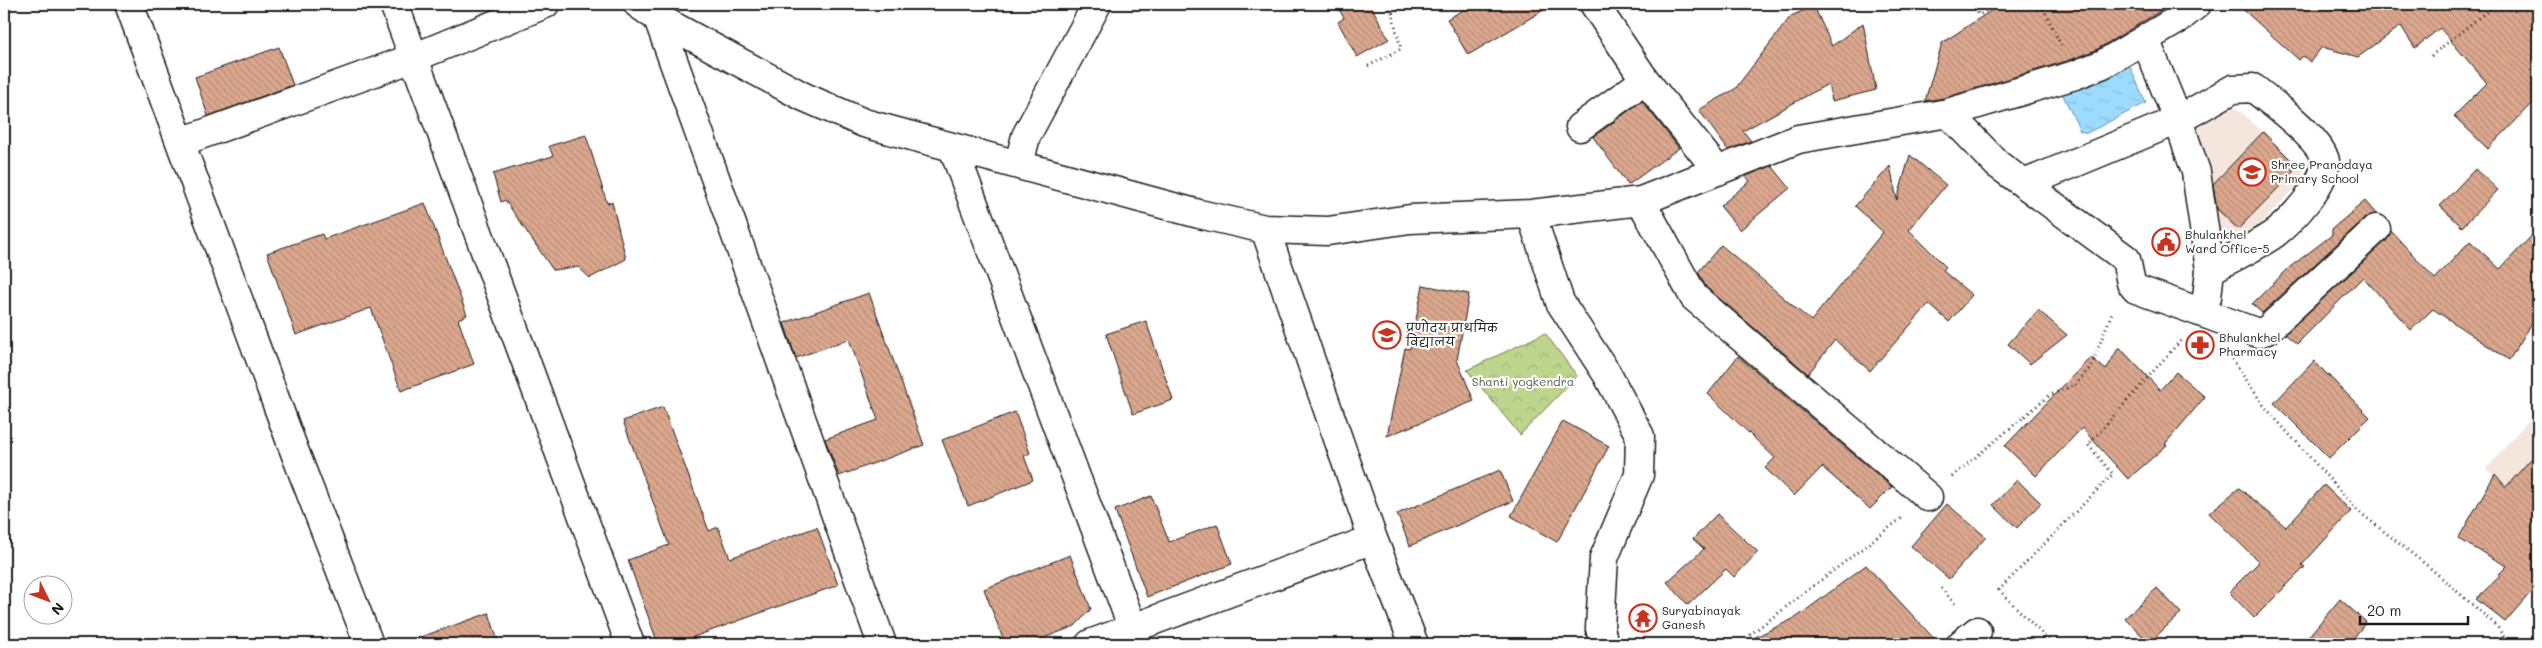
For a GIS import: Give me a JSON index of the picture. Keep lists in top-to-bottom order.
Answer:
{
  "parks": ["Shanti yogkendra"],
  "places": {
    "school or university": ["Shree Pranodaya Primary School", "प्रणोदय प्राथमिक विद्यालय"],
    "public building": ["Bhulankhel Ward Office-5"],
    "pharmacy": ["Bhulankhel Pharmacy"],
    "temple": ["Suryabinayak Ganesh"]
  },
  "scale_bar": "20 m",
  "north": "bottom right"
}
